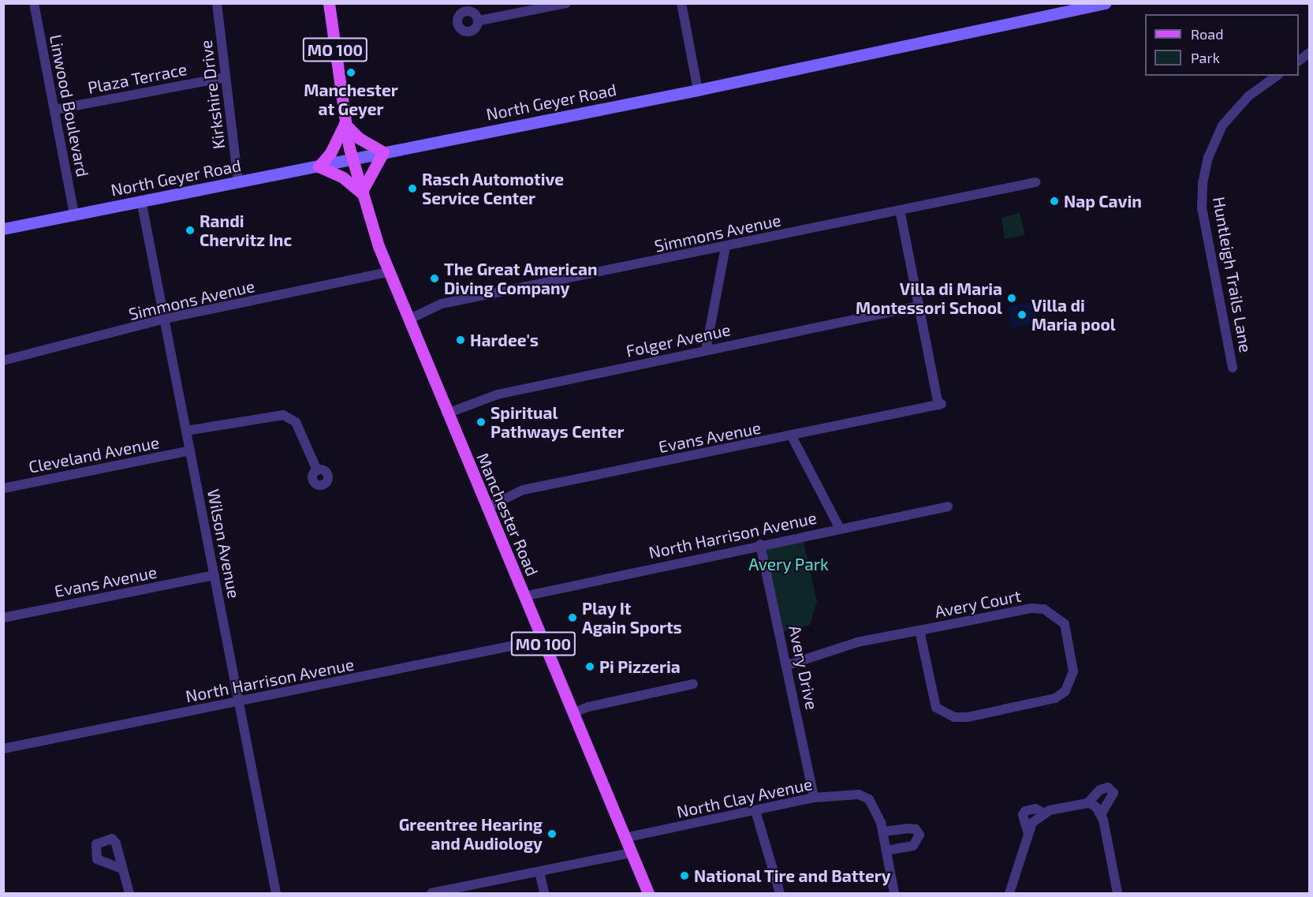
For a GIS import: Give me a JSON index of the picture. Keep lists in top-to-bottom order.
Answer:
{
  "streets": {
    "main road": ["MO 100", "Manchester Road"],
    "street": [
      "Plaza Terrace",
      "Kirkshire Drive",
      "North Geyer Road",
      "Linwood Boulevard",
      "Simmons Avenue",
      "Huntleigh Trails Lane",
      "Folger Avenue",
      "Evans Avenue",
      "Cleveland Avenue",
      "North Harrison Avenue",
      "Wilson Avenue",
      "Avery Court",
      "Avery Drive",
      "North Clay Avenue"
    ]
  },
  "crossings": [
    ["Plaza Terrace", "Kirkshire Drive"],
    ["Plaza Terrace", "Linwood Boulevard"],
    ["Kirkshire Drive", "North Geyer Road"],
    ["North Geyer Road", "Linwood Boulevard"],
    ["North Geyer Road", "Manchester Road"],
    ["North Geyer Road", "Wilson Avenue"],
    ["Simmons Avenue", "Manchester Road"],
    ["Simmons Avenue", "Wilson Avenue"],
    ["Folger Avenue", "Evans Avenue"],
    ["Folger Avenue", "Manchester Road"],
    ["Evans Avenue", "Manchester Road"],
    ["Evans Avenue", "Wilson Avenue"],
    ["Cleveland Avenue", "Wilson Avenue"],
    ["Manchester Road", "North Harrison Avenue"],
    ["Manchester Road", "North Clay Avenue"],
    ["North Harrison Avenue", "Wilson Avenue"],
    ["North Harrison Avenue", "Avery Drive"],
    ["Avery Court", "Avery Drive"],
    ["Avery Drive", "North Clay Avenue"]
  ],
  "parks": ["Avery Park"],
  "places": [
    "Manchester at Geyer",
    "Rasch Automotive Service Center",
    "Nap Cavin",
    "Randi Chervitz Inc",
    "The Great American Diving Company",
    "Villa di Maria Montessori School",
    "Villa di Maria pool",
    "Hardee's",
    "Spiritual Pathways Center",
    "Play It Again Sports",
    "Pi Pizzeria",
    "Greentree Hearing and Audiology",
    "National Tire and Battery"
  ],
  "legend": ["Road", "Park"]
}
